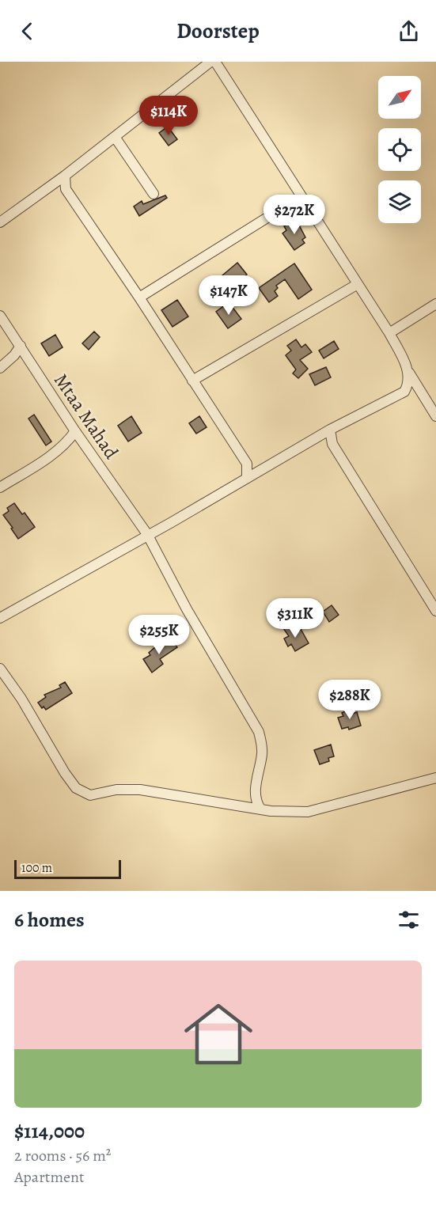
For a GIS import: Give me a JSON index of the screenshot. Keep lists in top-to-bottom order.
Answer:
{
  "streets": {
    "street": ["Mtaa Mahad"]
  },
  "scale_bar": "100 m",
  "north": "top right",
  "page": {
    "header": "Doorstep",
    "price": [
      "$114K",
      "$272K",
      "$147K",
      "$311K",
      "$255K",
      "$288K"
    ],
    "scale": "100 m",
    "heading": "6 homes",
    "list": [
      {
        "name": "$114,000",
        "note": "2 rooms · 56 m² · Apartment"
      }
    ]
  }
}
